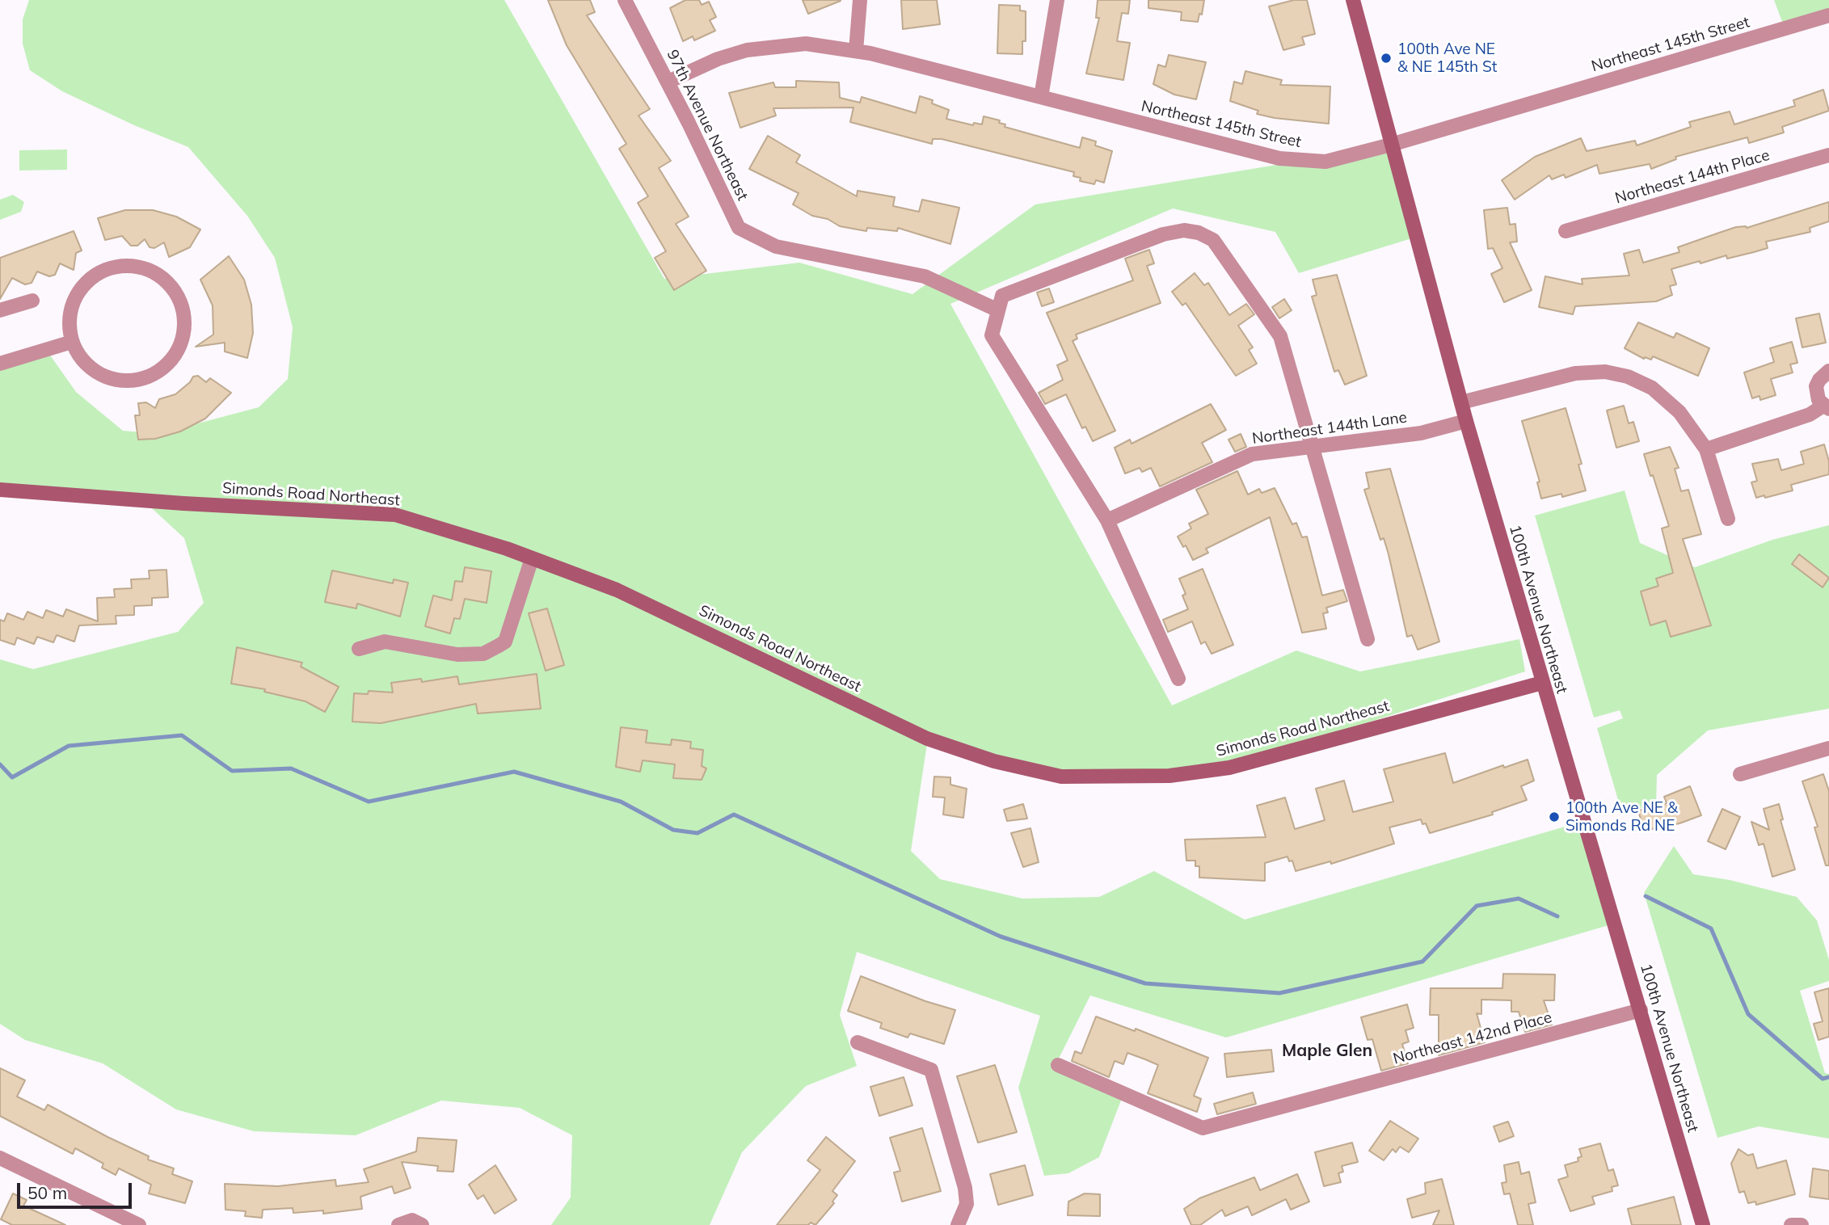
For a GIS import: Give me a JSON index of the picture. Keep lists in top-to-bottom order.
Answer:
{
  "streets": {
    "main road": ["Simonds Road Northeast", "100th Avenue Northeast"],
    "street": [
      "Northeast 145th Street",
      "97th Avenue Northeast",
      "Northeast 144th Place",
      "Northeast 144th Lane",
      "Northeast 142nd Place"
    ]
  },
  "crossings": [
    ["Northeast 145th Street", "97th Avenue Northeast"],
    ["Northeast 145th Street", "100th Avenue Northeast"],
    ["Northeast 144th Lane", "100th Avenue Northeast"],
    ["Simonds Road Northeast", "100th Avenue Northeast"],
    ["100th Avenue Northeast", "Northeast 142nd Place"]
  ],
  "districts": ["Maple Glen"],
  "places": ["100th Ave NE & NE 145th St", "100th Ave NE & Simonds Rd NE"],
  "scale_bar": "50 m"
}
